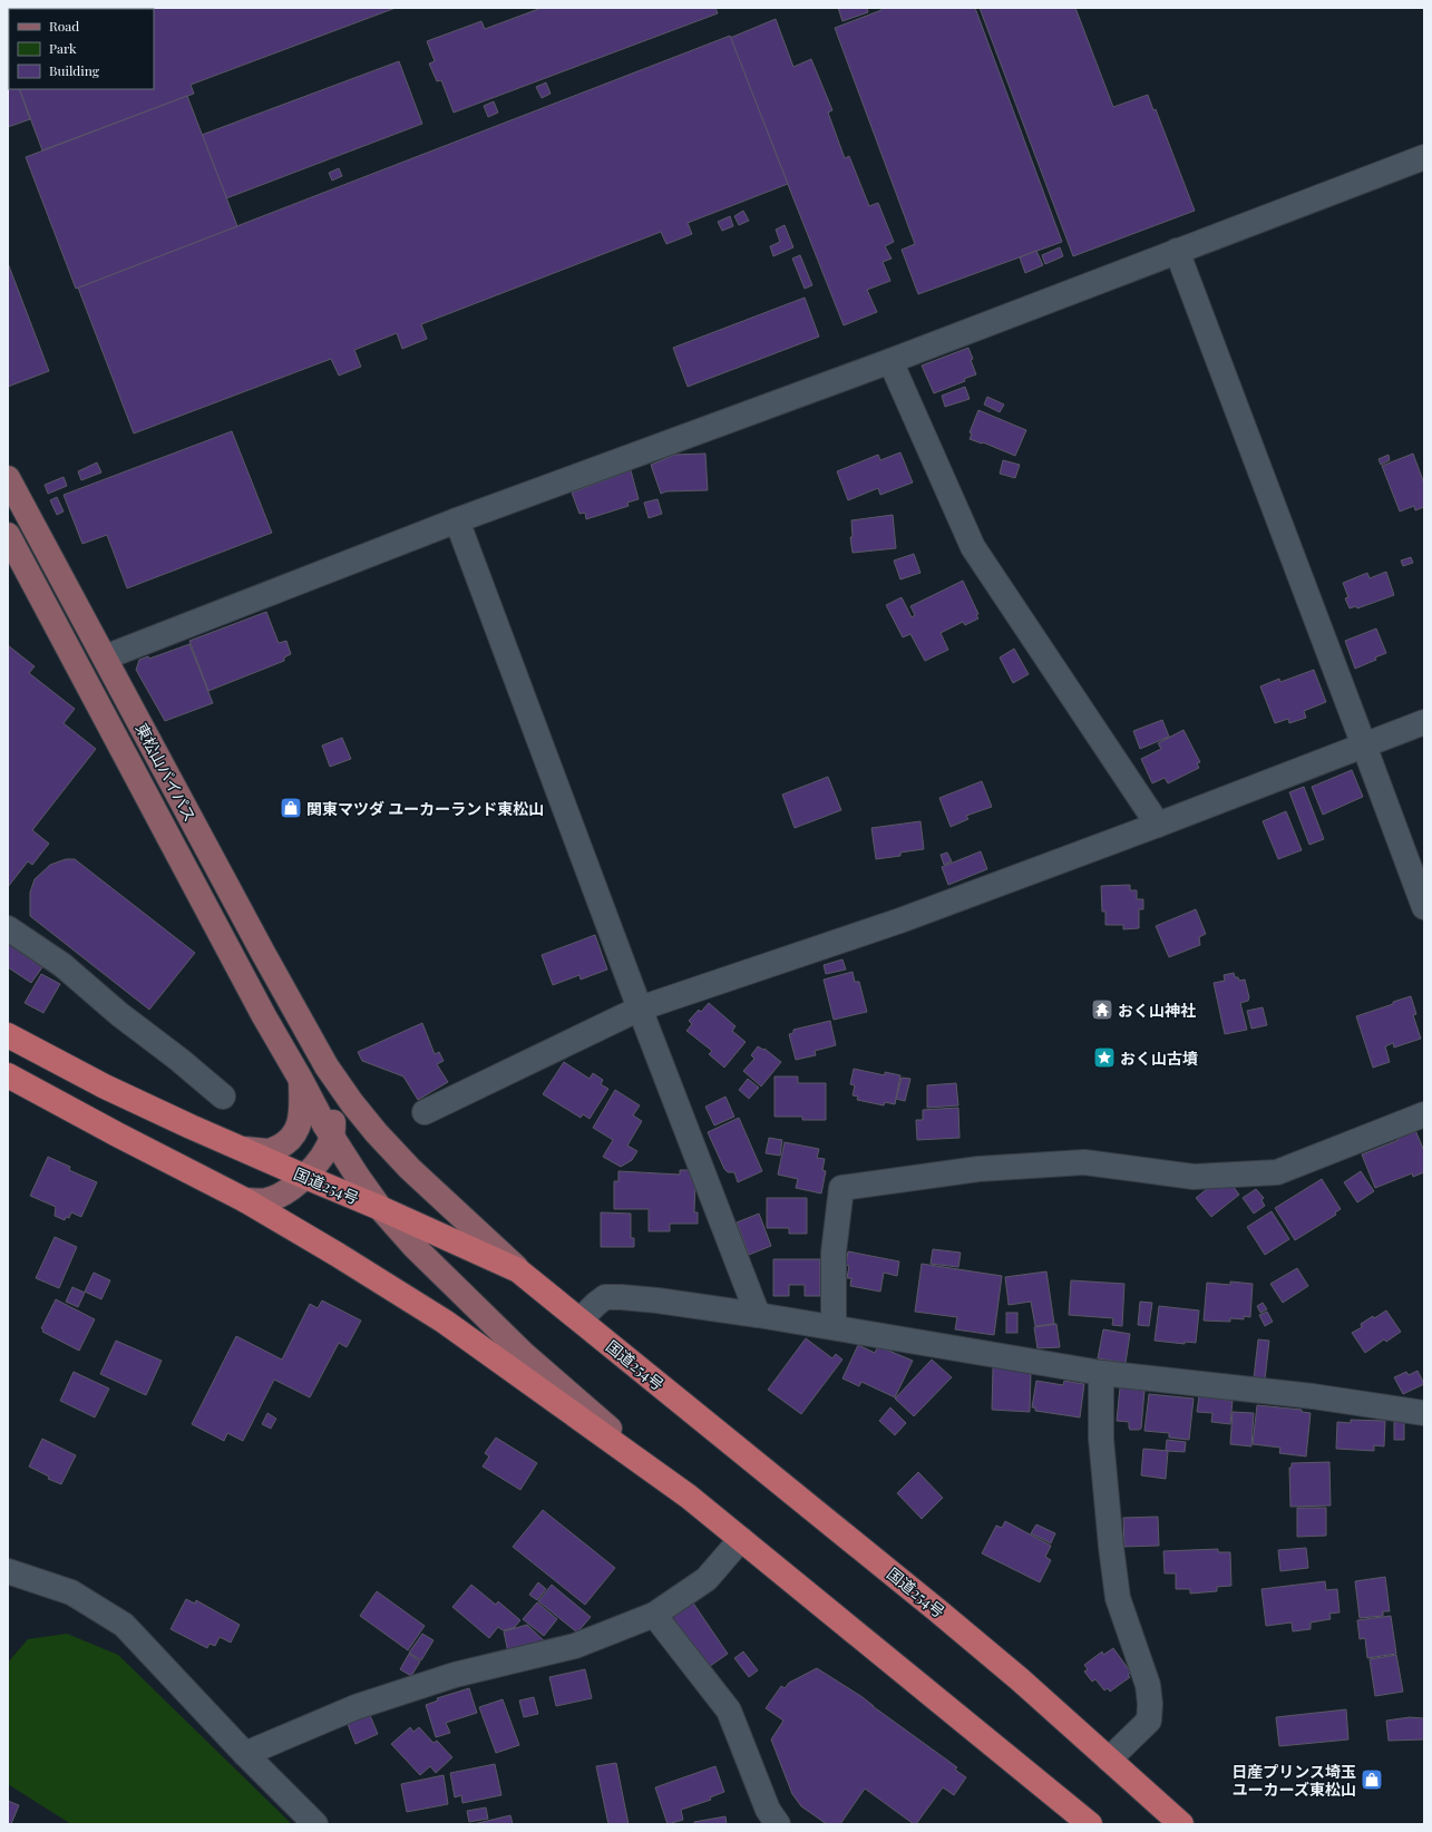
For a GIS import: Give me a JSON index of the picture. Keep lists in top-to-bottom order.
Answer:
{
  "streets": {
    "highway": ["国道254号"],
    "main road": ["東松山バイパス"]
  },
  "crossings": [
    ["東松山バイパス", "国道254号"]
  ],
  "places": {
    "shop": ["関東マツダ ユーカーランド東松山", "日産プリンス埼玉 ユーカーズ東松山"],
    "temple": ["おく山神社"],
    "place": ["おく山古墳"]
  },
  "legend": ["Road", "Park", "Building"]
}
